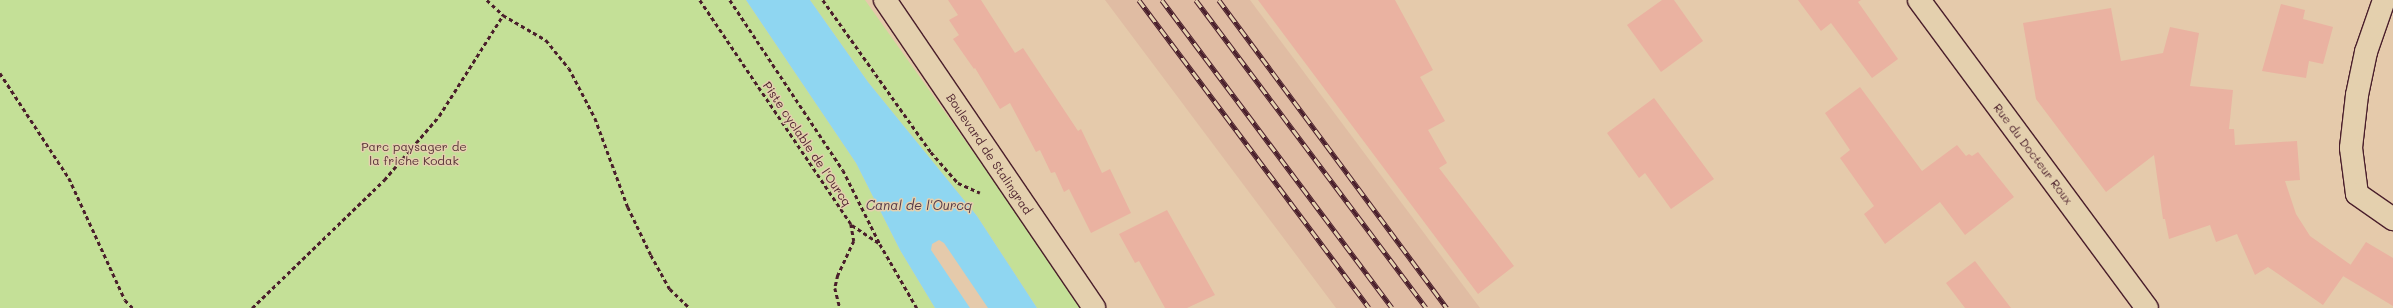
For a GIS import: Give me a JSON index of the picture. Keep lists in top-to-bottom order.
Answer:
{
  "streets": {
    "street": ["Boulevard de Stalingrad", "Rue du Docteur Roux"],
    "path": ["Piste cyclable de l'Ourcq"]
  },
  "water": ["Canal de l'Ourcq"],
  "parks": ["Parc paysager de la friche Kodak"]
}
